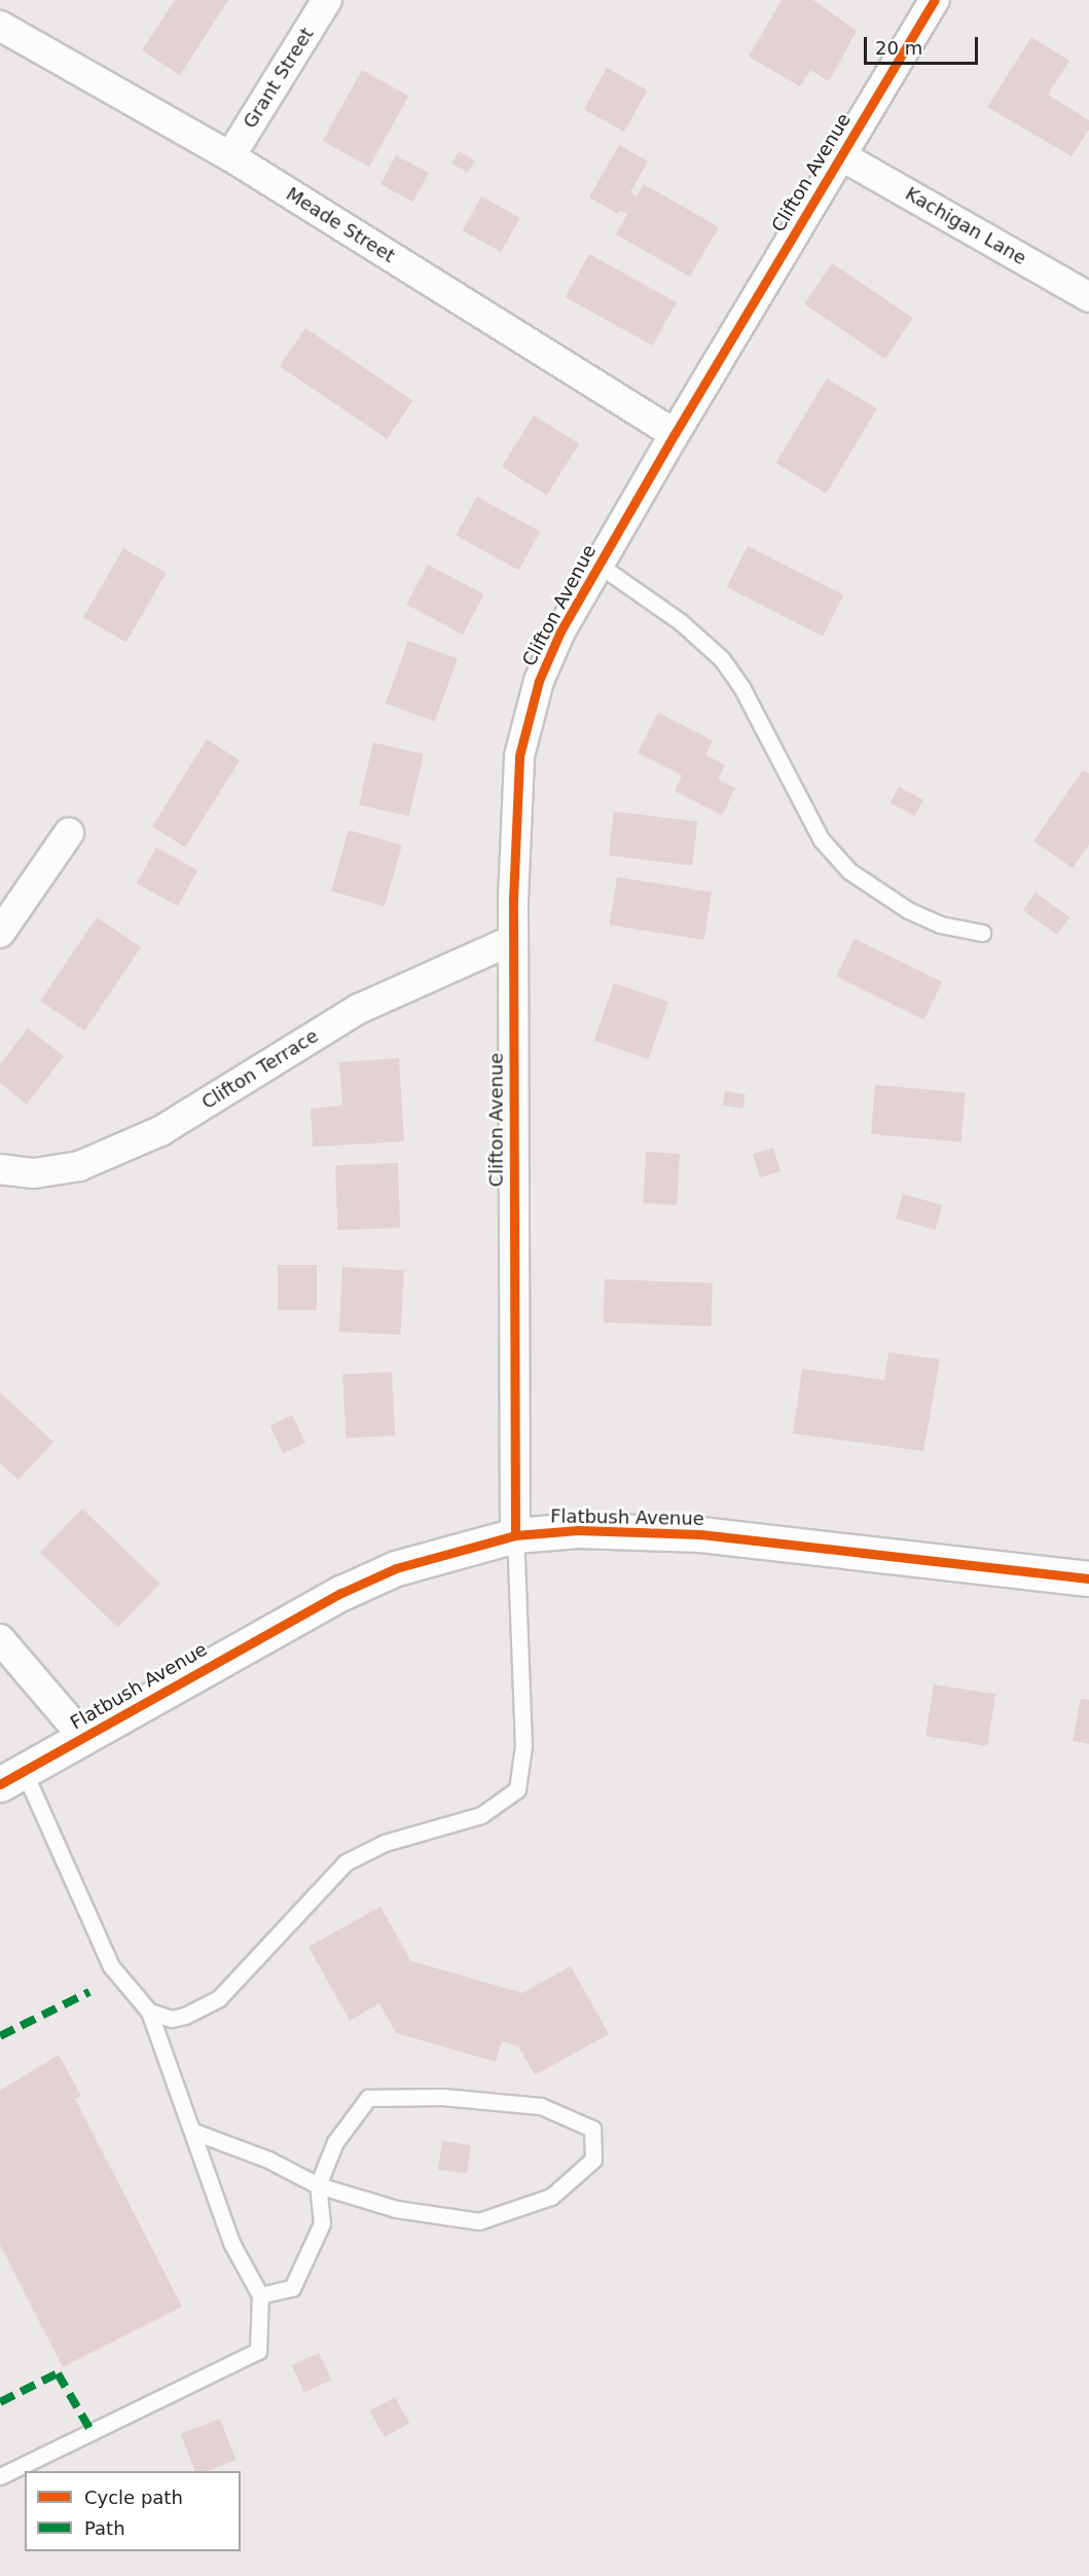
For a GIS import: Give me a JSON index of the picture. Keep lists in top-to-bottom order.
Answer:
{
  "streets": {
    "main road": ["Flatbush Avenue"],
    "street": [
      "Grant Street",
      "Clifton Avenue",
      "Meade Street",
      "Kachigan Lane",
      "Clifton Terrace"
    ]
  },
  "crossings": [
    ["Grant Street", "Meade Street"],
    ["Clifton Avenue", "Meade Street"],
    ["Clifton Avenue", "Kachigan Lane"],
    ["Clifton Avenue", "Clifton Terrace"],
    ["Clifton Avenue", "Flatbush Avenue"]
  ],
  "legend": ["Cycle path", "Path"],
  "scale_bar": "20 m"
}
